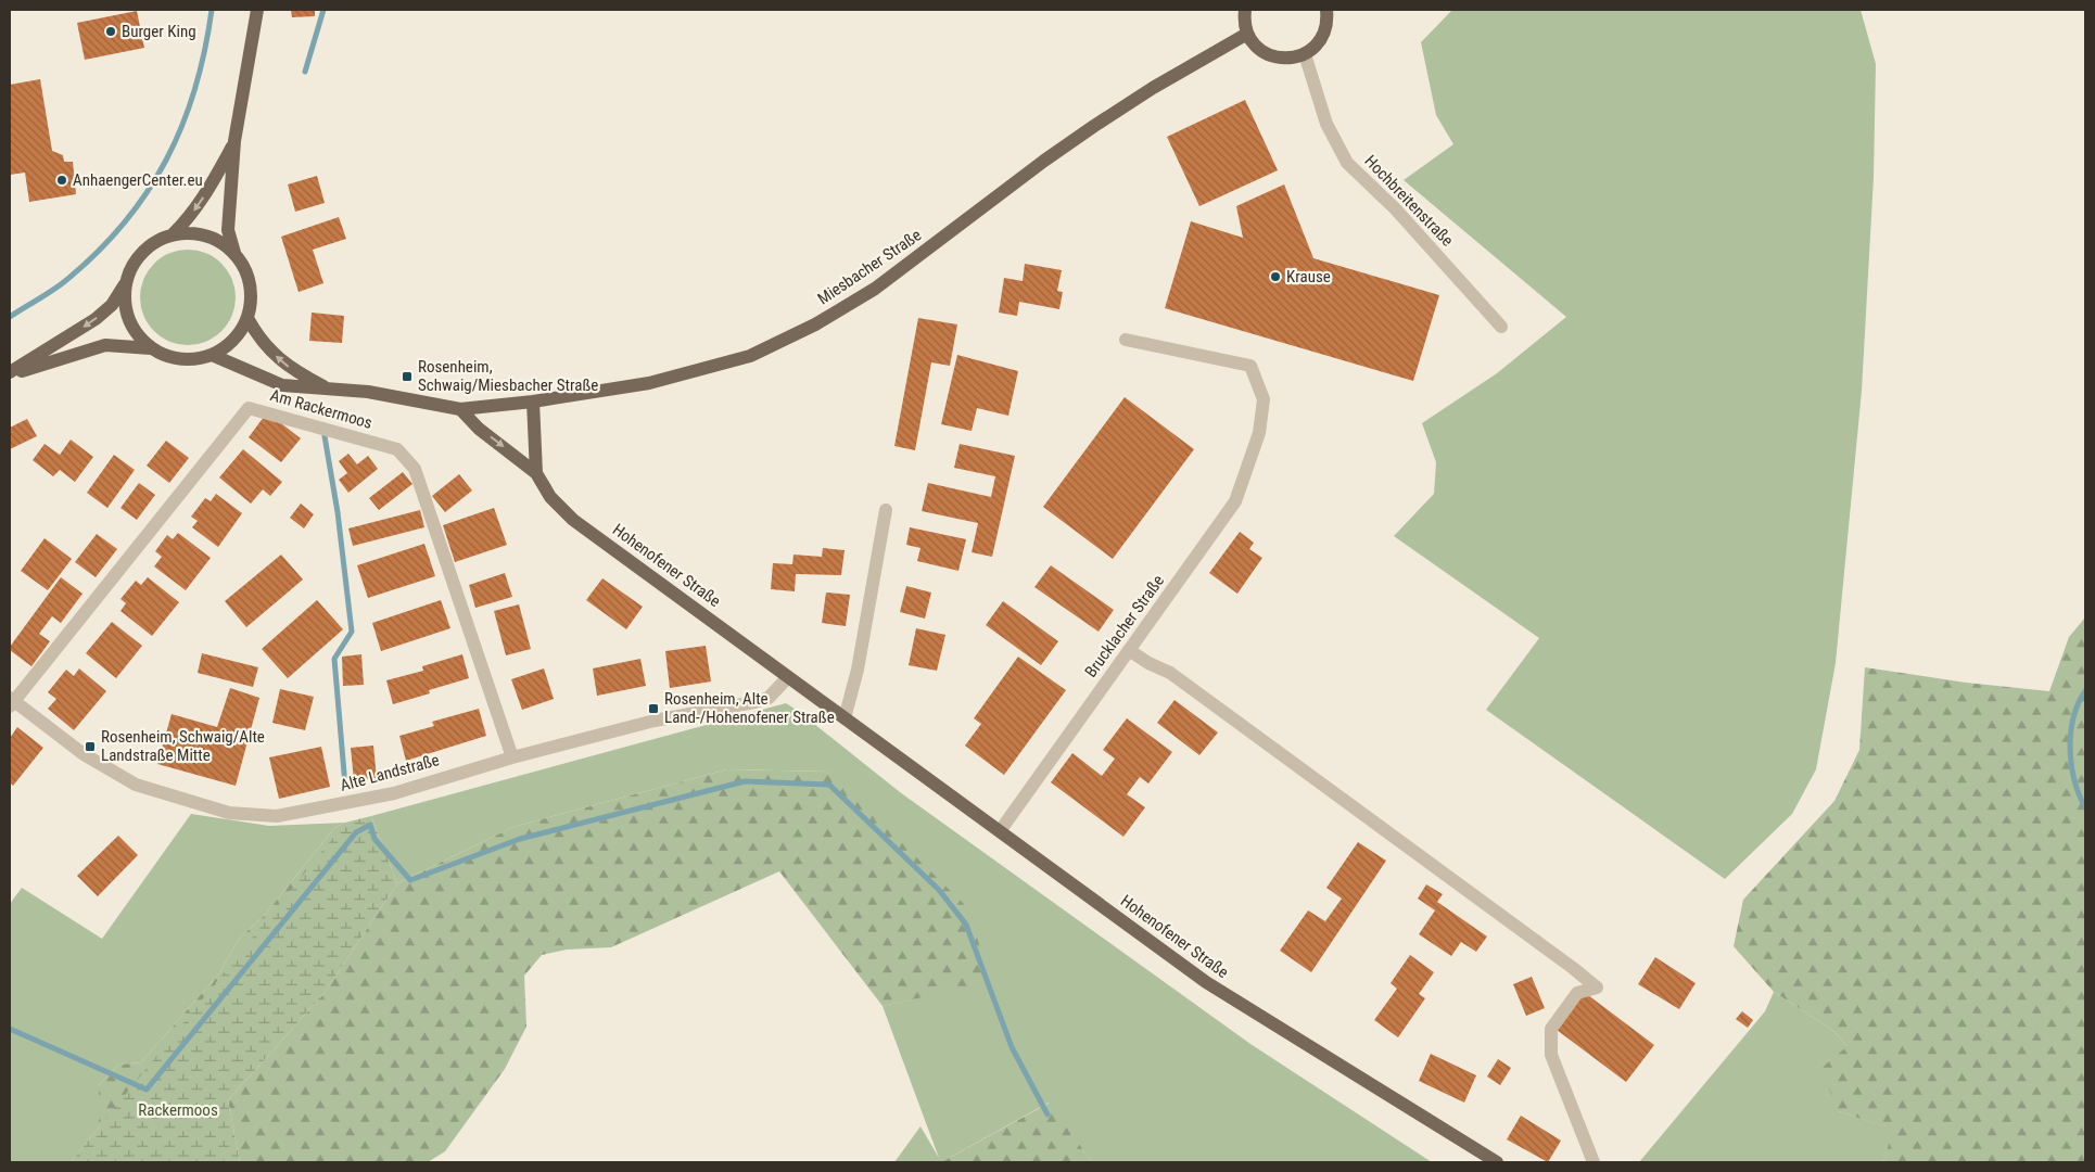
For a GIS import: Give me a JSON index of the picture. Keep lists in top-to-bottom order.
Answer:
{
  "streets": {
    "main road": ["Miesbacher Straße", "Hohenofener Straße"],
    "street": [
      "Hochbreitenstraße",
      "Am Rackermoos",
      "Brucklacher Straße",
      "Alte Landstraße"
    ]
  },
  "crossings": [
    ["Miesbacher Straße", "Hohenofener Straße"],
    ["Am Rackermoos", "Alte Landstraße"],
    ["Hohenofener Straße", "Brucklacher Straße"],
    ["Hohenofener Straße", "Alte Landstraße"]
  ],
  "parks": ["Rackermoos"],
  "places": {
    "other": ["Burger King", "AnhaengerCenter.eu", "Krause"],
    "transit": ["Rosenheim, Schwaig/Miesbacher Straße", "Rosenheim, Alte Land-/Hohenofener Straße", "Rosenheim, Schwaig/Alte Landstraße Mitte"]
  }
}
